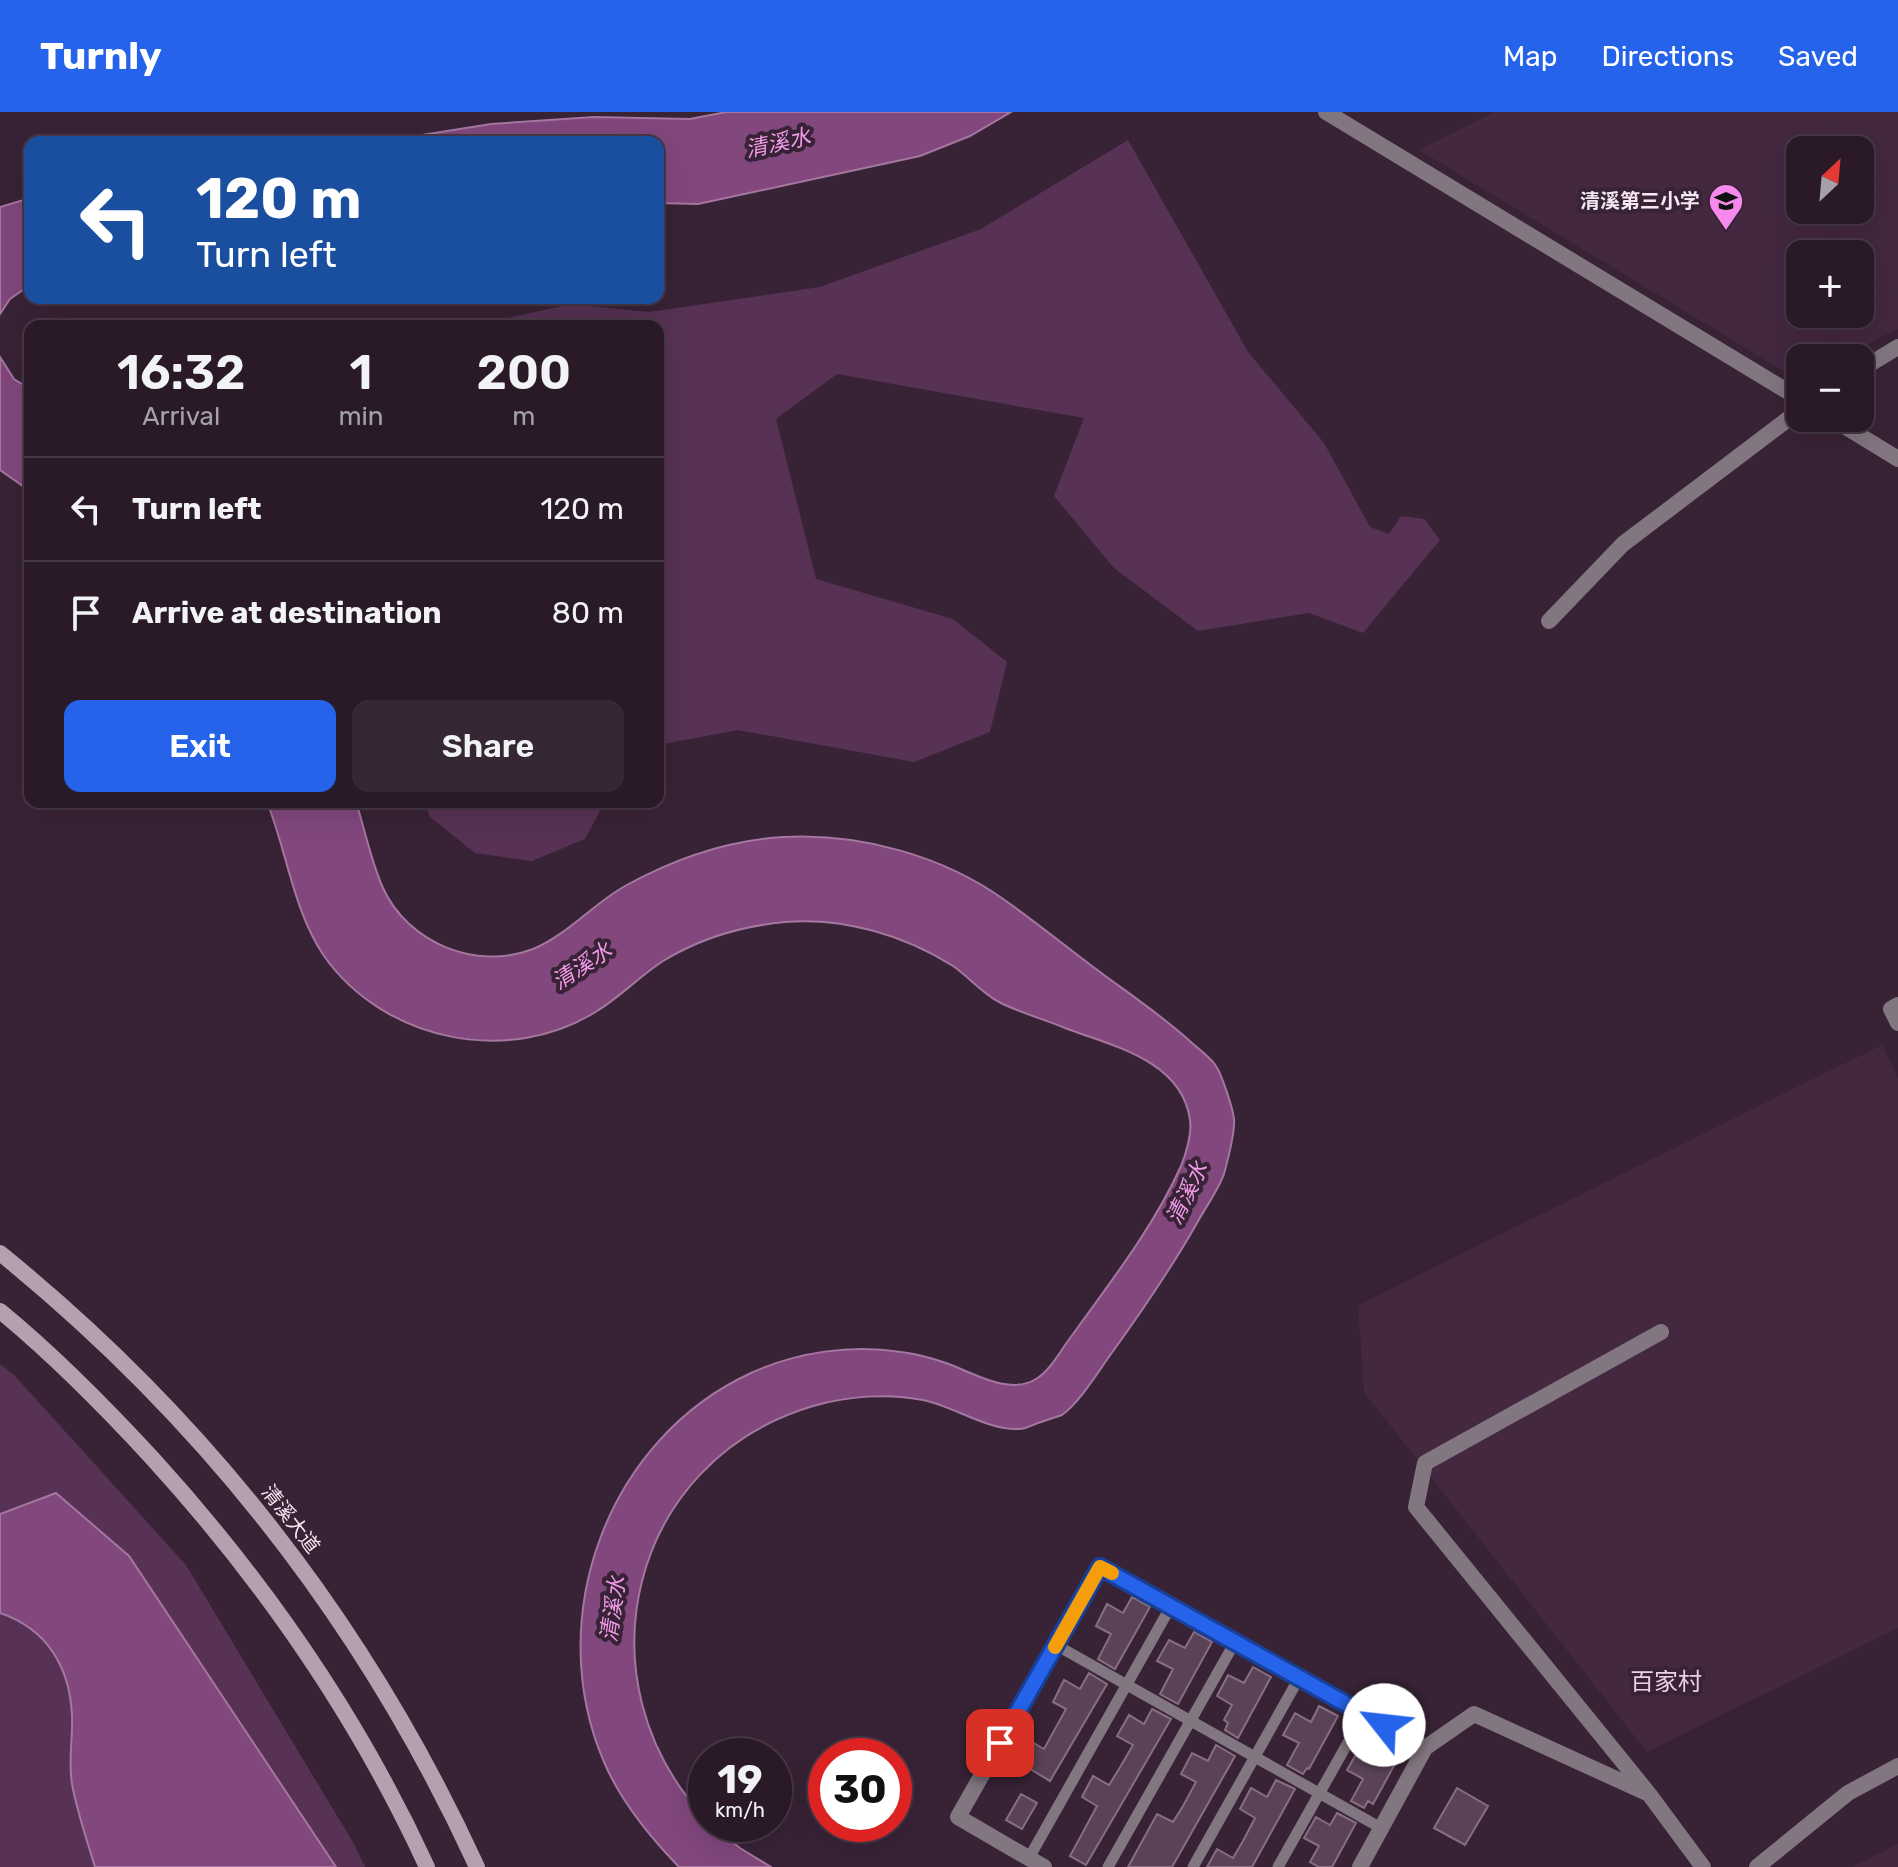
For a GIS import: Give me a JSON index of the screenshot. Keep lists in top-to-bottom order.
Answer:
{
  "streets": {
    "main road": ["清溪大道"]
  },
  "districts": ["百家村"],
  "water": ["清溪水"],
  "places": {
    "school or university": ["清溪第三小学"]
  },
  "north": "top right",
  "page": {
    "header": "Turnly",
    "nav": ["Map", "Directions", "Saved"],
    "map_buttons": ["+", "−"],
    "turn": ["120 m", "Turn left"],
    "eta": [
      "16:32",
      "Arrival",
      "1",
      "min",
      "200",
      "m"
    ],
    "list": [
      {
        "name": "Turn left",
        "value": "120 m"
      },
      {
        "name": "Arrive at destination",
        "value": "80 m"
      }
    ],
    "buttons": ["Exit", "Share"],
    "speed": "19 km/h",
    "limit": "30"
  }
}
